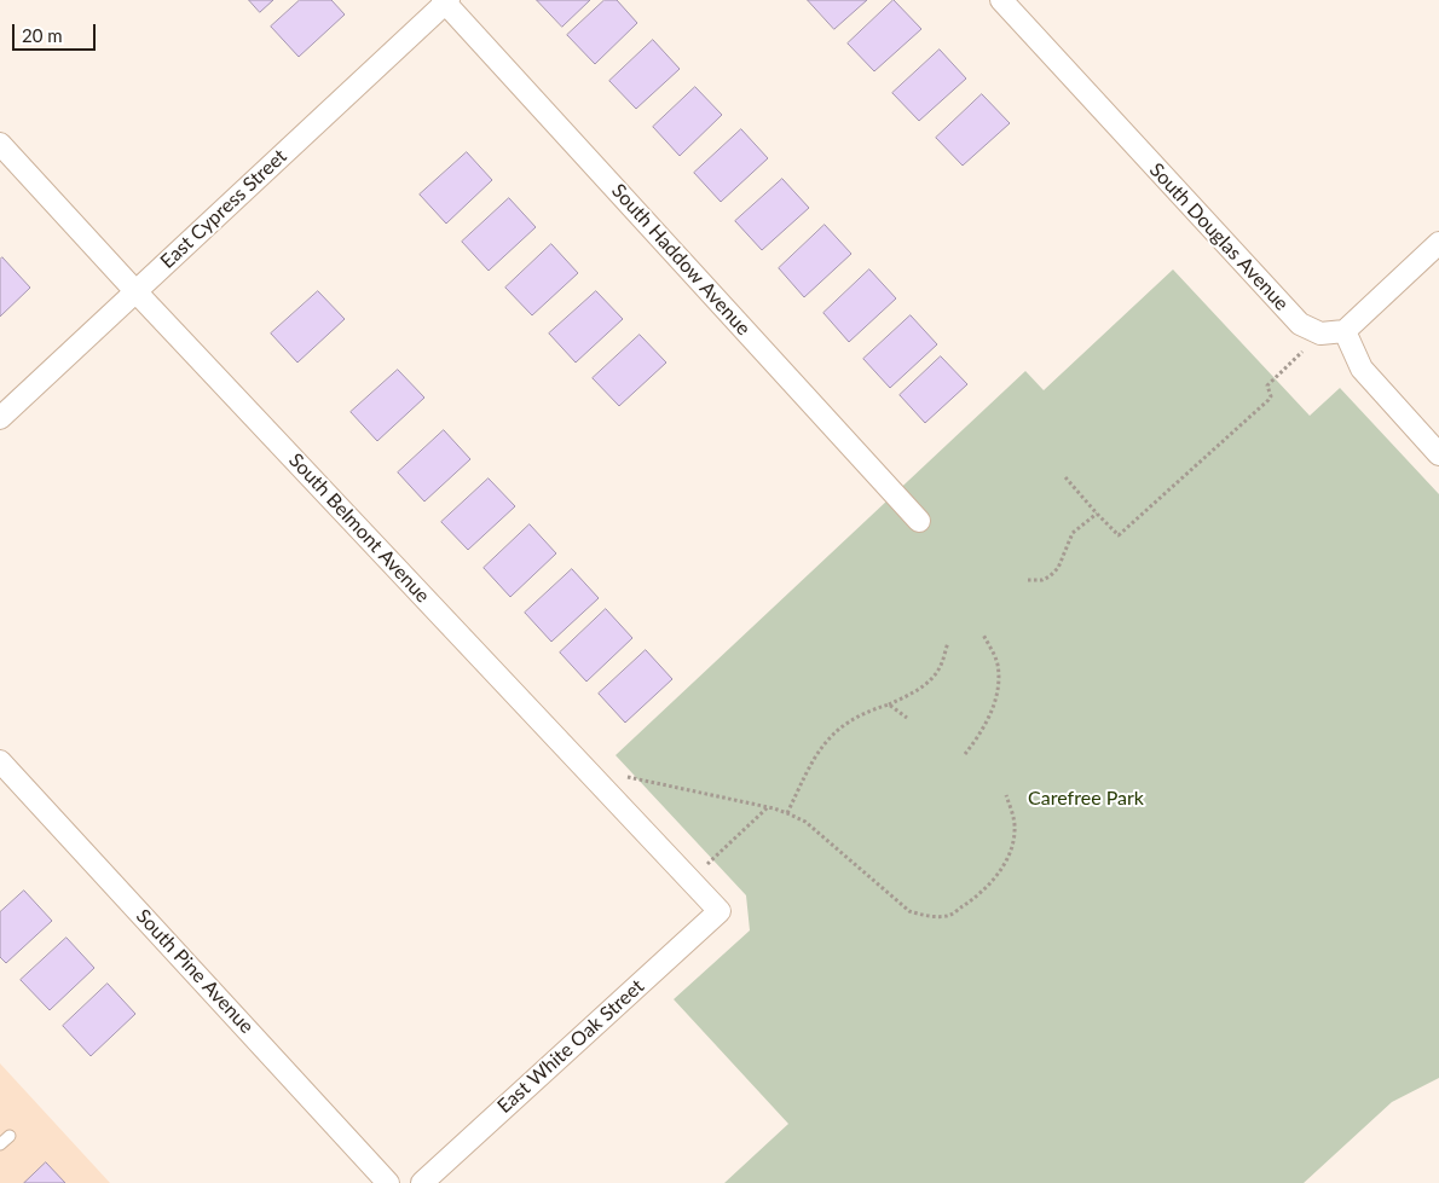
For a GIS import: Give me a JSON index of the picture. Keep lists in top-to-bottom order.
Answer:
{
  "streets": {
    "street": [
      "East Cypress Street",
      "South Douglas Avenue",
      "South Haddow Avenue",
      "South Belmont Avenue",
      "South Pine Avenue",
      "East White Oak Street"
    ]
  },
  "crossings": [
    ["East Cypress Street", "South Haddow Avenue"],
    ["East Cypress Street", "South Belmont Avenue"],
    ["South Belmont Avenue", "East White Oak Street"]
  ],
  "parks": ["Carefree Park"],
  "scale_bar": "20 m"
}
